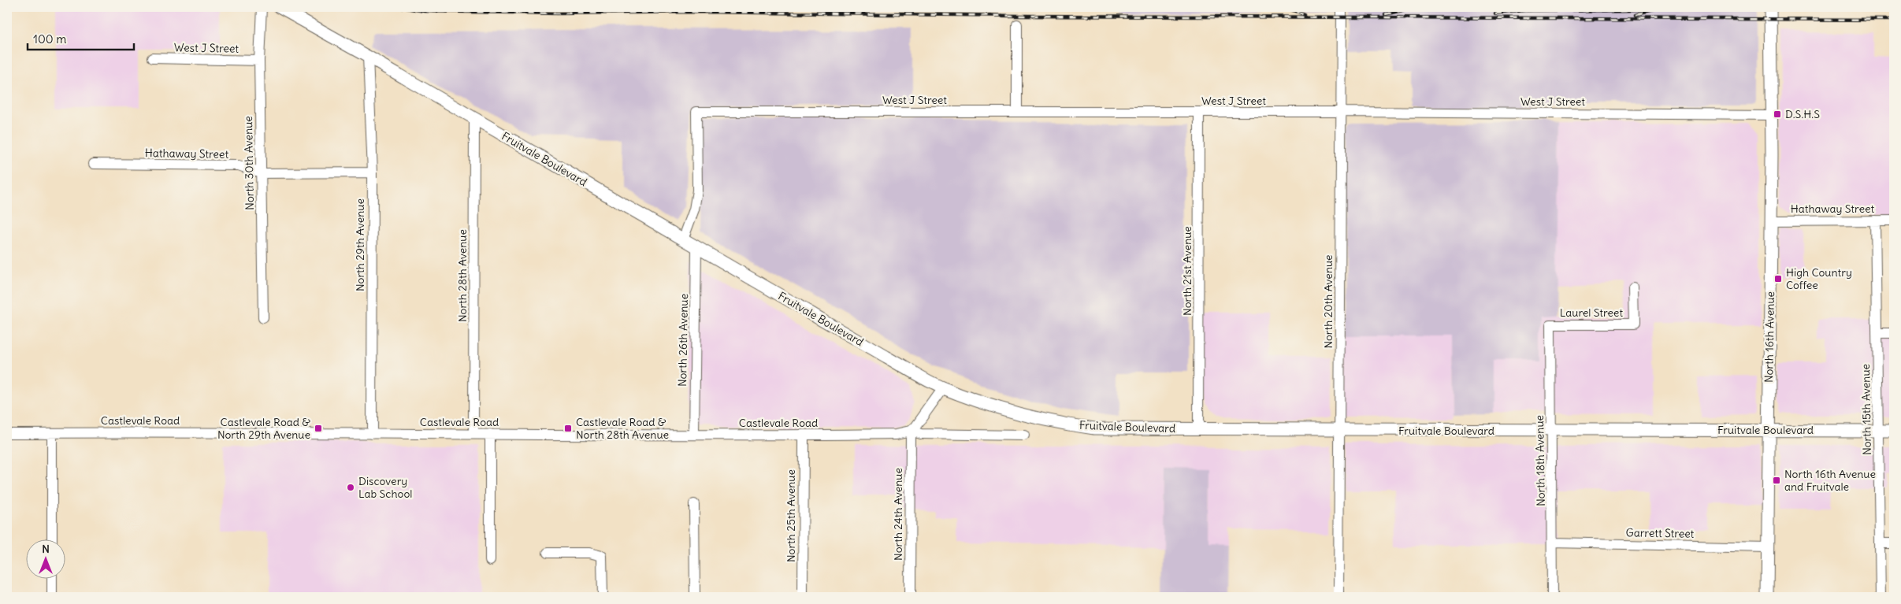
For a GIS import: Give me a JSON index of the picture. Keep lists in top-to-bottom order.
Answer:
{
  "streets": {
    "main road": ["Fruitvale Boulevard", "North 16th Avenue"],
    "street": [
      "West J Street",
      "Hathaway Street",
      "North 30th Avenue",
      "North 29th Avenue",
      "North 21st Avenue",
      "North 28th Avenue",
      "North 20th Avenue",
      "Laurel Street",
      "North 26th Avenue",
      "North 15th Avenue",
      "Castlevale Road",
      "North 18th Avenue",
      "North 24th Avenue",
      "North 25th Avenue",
      "Garrett Street"
    ]
  },
  "crossings": [
    ["West J Street", "Fruitvale Boulevard"],
    ["West J Street", "North 30th Avenue"],
    ["West J Street", "North 21st Avenue"],
    ["West J Street", "North 20th Avenue"],
    ["West J Street", "North 16th Avenue"],
    ["Hathaway Street", "North 30th Avenue"],
    ["Hathaway Street", "North 29th Avenue"],
    ["Hathaway Street", "North 16th Avenue"],
    ["Hathaway Street", "North 15th Avenue"],
    ["Fruitvale Boulevard", "North 29th Avenue"],
    ["Fruitvale Boulevard", "North 21st Avenue"],
    ["Fruitvale Boulevard", "North 28th Avenue"],
    ["Fruitvale Boulevard", "North 20th Avenue"],
    ["Fruitvale Boulevard", "North 16th Avenue"],
    ["Fruitvale Boulevard", "North 26th Avenue"],
    ["Fruitvale Boulevard", "North 15th Avenue"],
    ["Fruitvale Boulevard", "North 18th Avenue"],
    ["North 29th Avenue", "Castlevale Road"],
    ["North 28th Avenue", "Castlevale Road"],
    ["Laurel Street", "North 18th Avenue"],
    ["North 16th Avenue", "Garrett Street"],
    ["North 26th Avenue", "Castlevale Road"],
    ["Castlevale Road", "North 24th Avenue"],
    ["Castlevale Road", "North 25th Avenue"],
    ["North 18th Avenue", "Garrett Street"]
  ],
  "places": {
    "transit": [
      "D.S.H.S",
      "High Country Coffee",
      "Castlevale Road & North 29th Avenue",
      "Castlevale Road & North 28th Avenue",
      "North 16th Avenue and Fruitvale"
    ],
    "other": ["Discovery Lab School"]
  },
  "scale_bar": "100 m",
  "north": "top"
}
